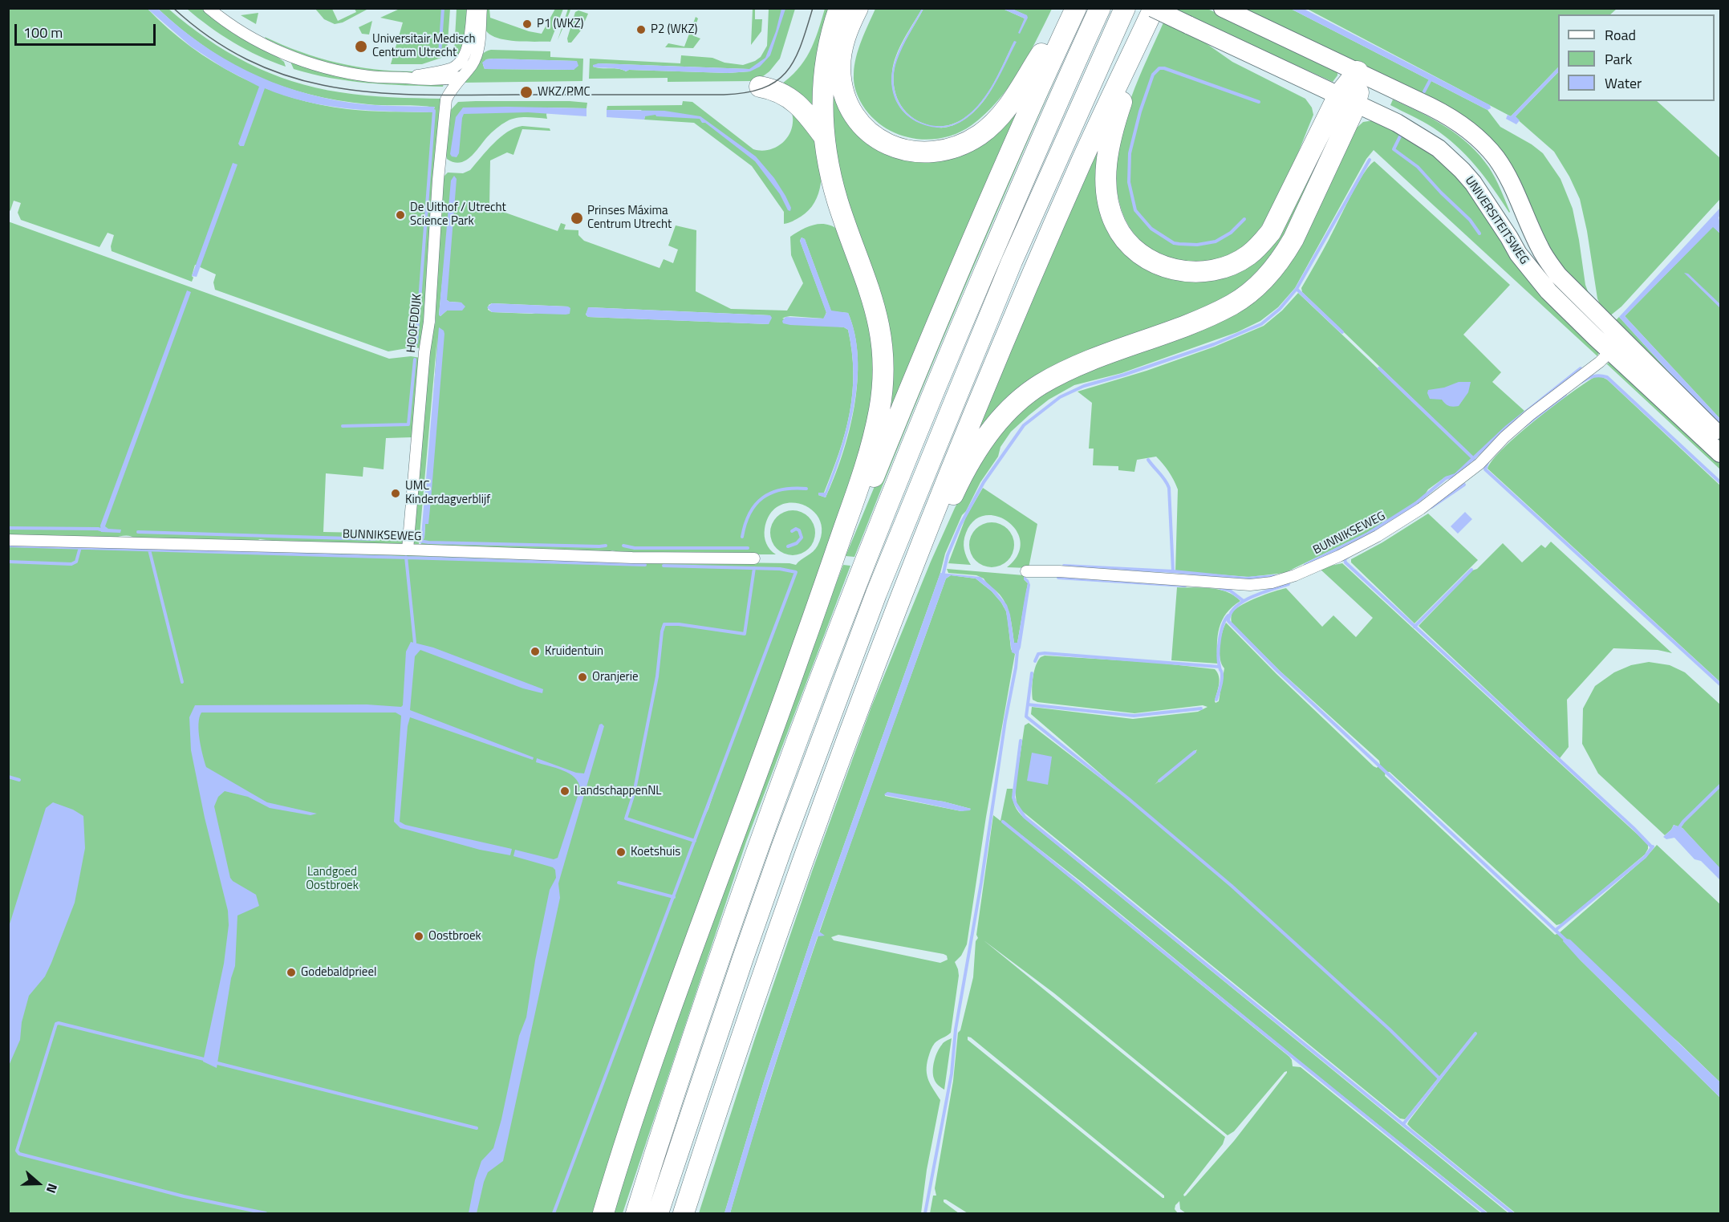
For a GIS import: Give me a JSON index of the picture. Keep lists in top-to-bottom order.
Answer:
{
  "streets": {
    "main road": ["UNIVERSITEITSWEG"],
    "street": ["HOOFDDIJK", "BUNNIKSEWEG"]
  },
  "crossings": [
    ["UNIVERSITEITSWEG", "BUNNIKSEWEG"],
    ["HOOFDDIJK", "BUNNIKSEWEG"]
  ],
  "parks": ["Landgoed Oostbroek"],
  "places": [
    "P1 (WKZ)",
    "P2 (WKZ)",
    "Universitair Medisch Centrum Utrecht",
    "WKZ/PMC",
    "De Uithof / Utrecht Science Park",
    "Prinses Máxima Centrum Utrecht",
    "UMC Kinderdagverblijf",
    "Kruidentuin",
    "Oranjerie",
    "LandschappenNL",
    "Koetshuis",
    "Oostbroek",
    "Godebaldprieel"
  ],
  "legend": ["Road", "Park", "Water"],
  "scale_bar": "100 m",
  "north": "right"
}
